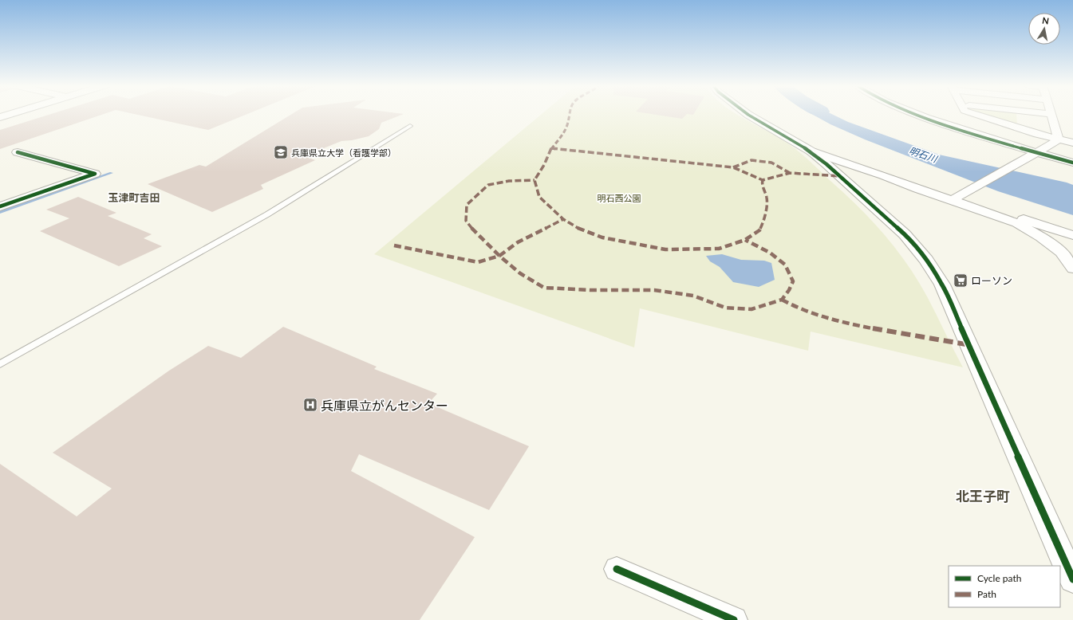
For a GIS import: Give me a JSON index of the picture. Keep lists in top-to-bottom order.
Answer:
{
  "districts": ["玉津町吉田", "北王子町"],
  "water": ["明石川"],
  "parks": ["明石西公園"],
  "places": {
    "school or university": ["兵庫県立大学（看護学部）"],
    "supermarket": ["ローソン"],
    "hospital": ["兵庫県立がんセンター"]
  },
  "legend": ["Cycle path", "Path"],
  "north": "top"
}
